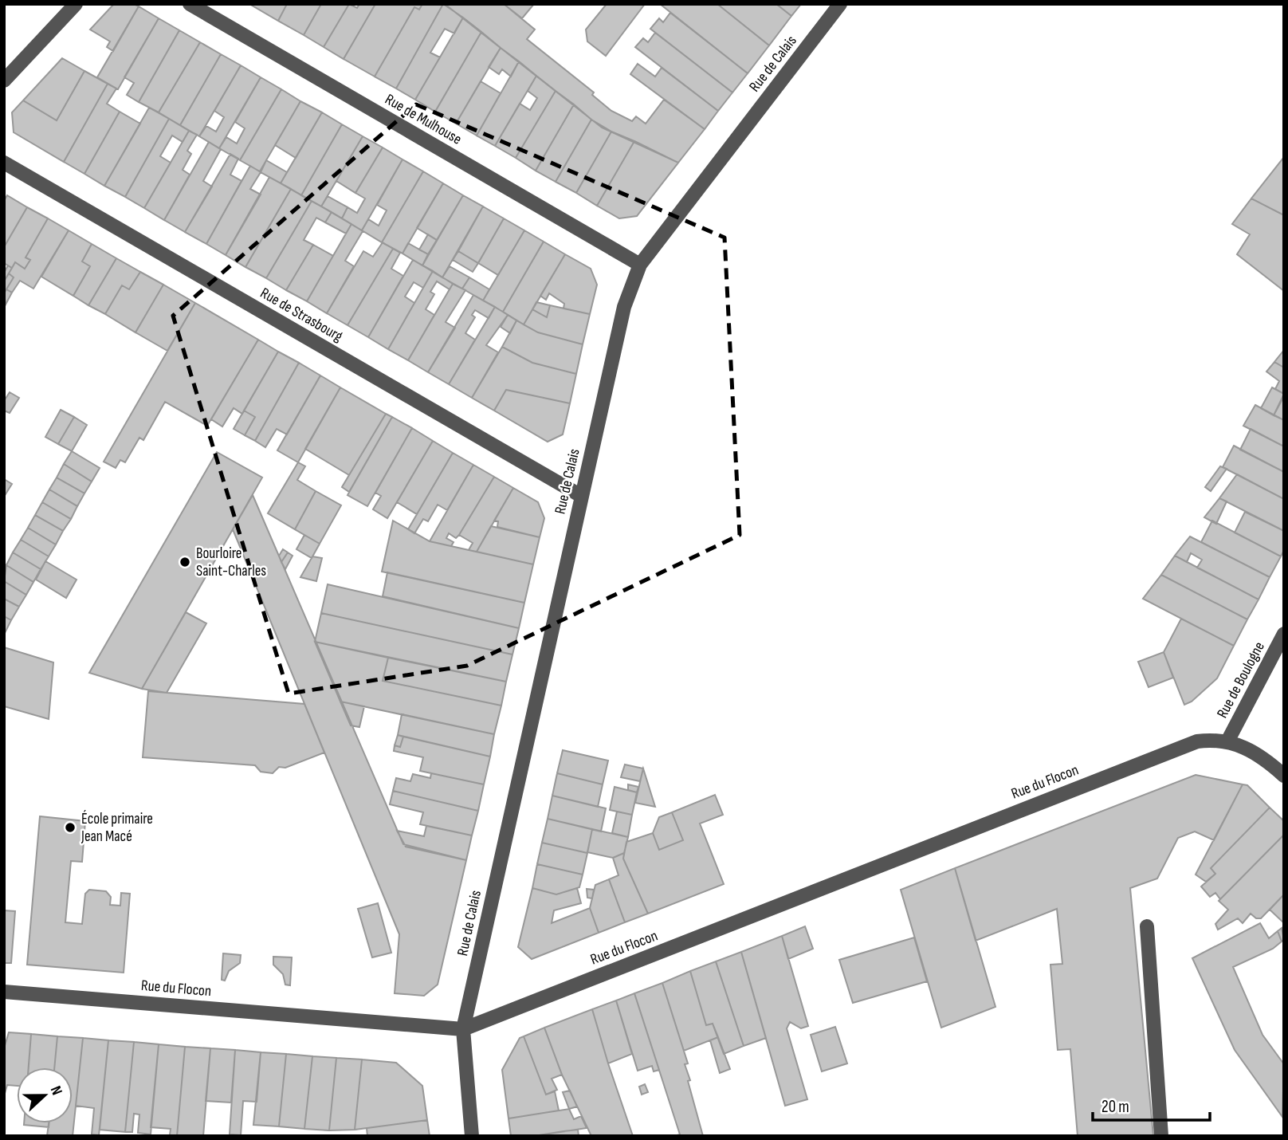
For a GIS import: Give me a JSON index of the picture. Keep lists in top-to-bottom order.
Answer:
{
  "streets": {
    "street": [
      "Rue de Calais",
      "Rue de Mulhouse",
      "Rue de Strasbourg",
      "Rue de Boulogne",
      "Rue du Flocon"
    ]
  },
  "crossings": [
    ["Rue de Calais", "Rue de Mulhouse"],
    ["Rue de Calais", "Rue de Strasbourg"],
    ["Rue de Calais", "Rue du Flocon"],
    ["Rue de Boulogne", "Rue du Flocon"]
  ],
  "places": ["Bourloire Saint-Charles", "École primaire Jean Macé"],
  "scale_bar": "20 m",
  "north": "right"
}
